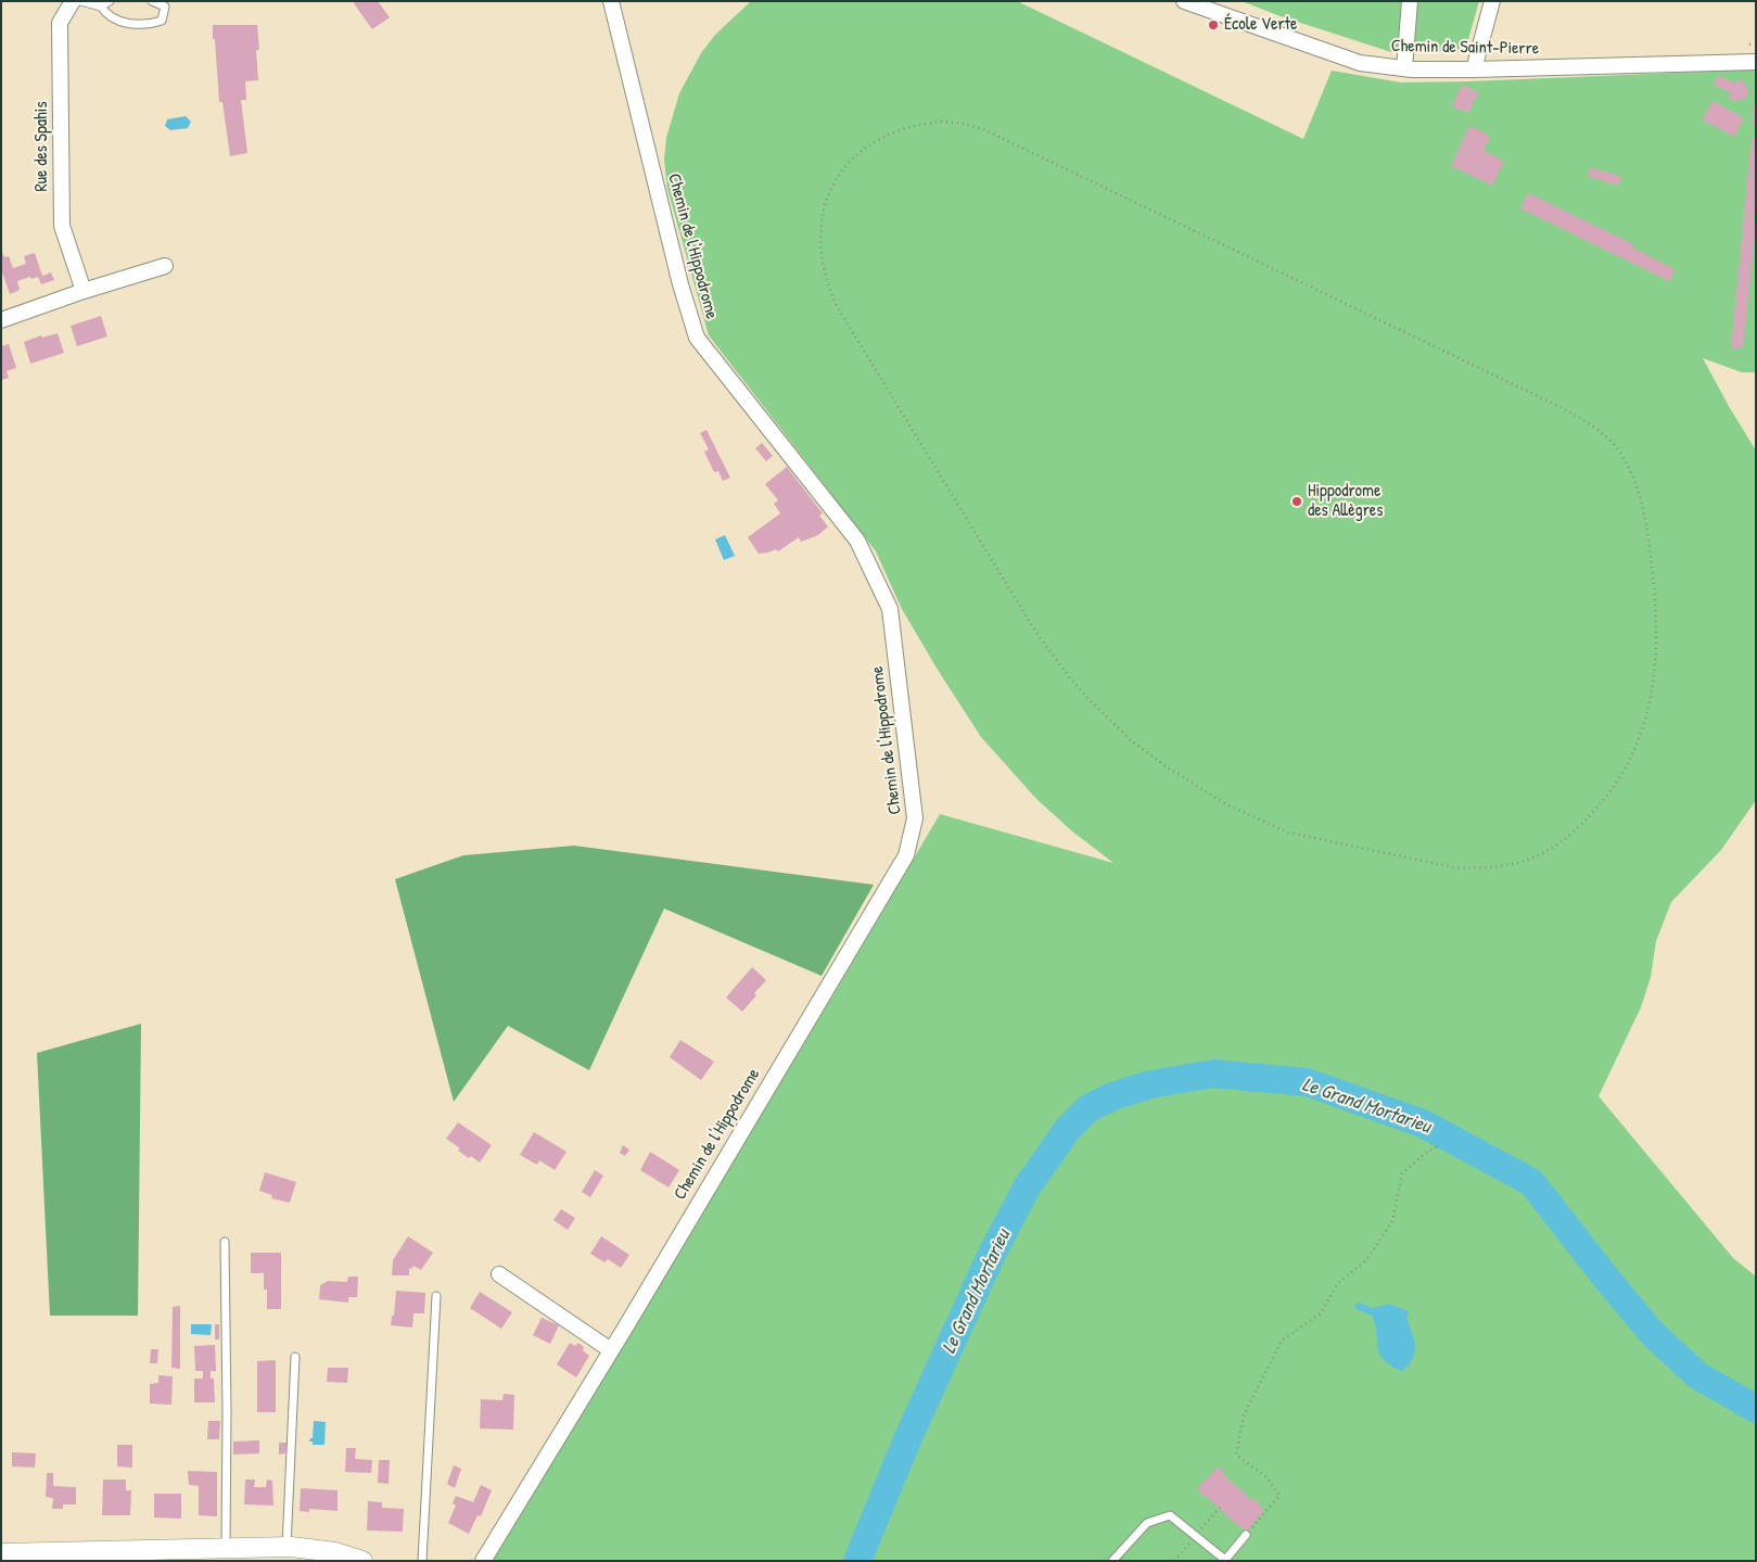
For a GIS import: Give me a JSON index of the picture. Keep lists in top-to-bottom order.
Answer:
{
  "streets": {
    "street": ["Chemin de Saint-Pierre", "Rue des Spahis", "Chemin de l'Hippodrome"]
  },
  "water": ["Le Grand Mortarieu"],
  "places": ["École Verte", "Hippodrome des Allègres"]
}
